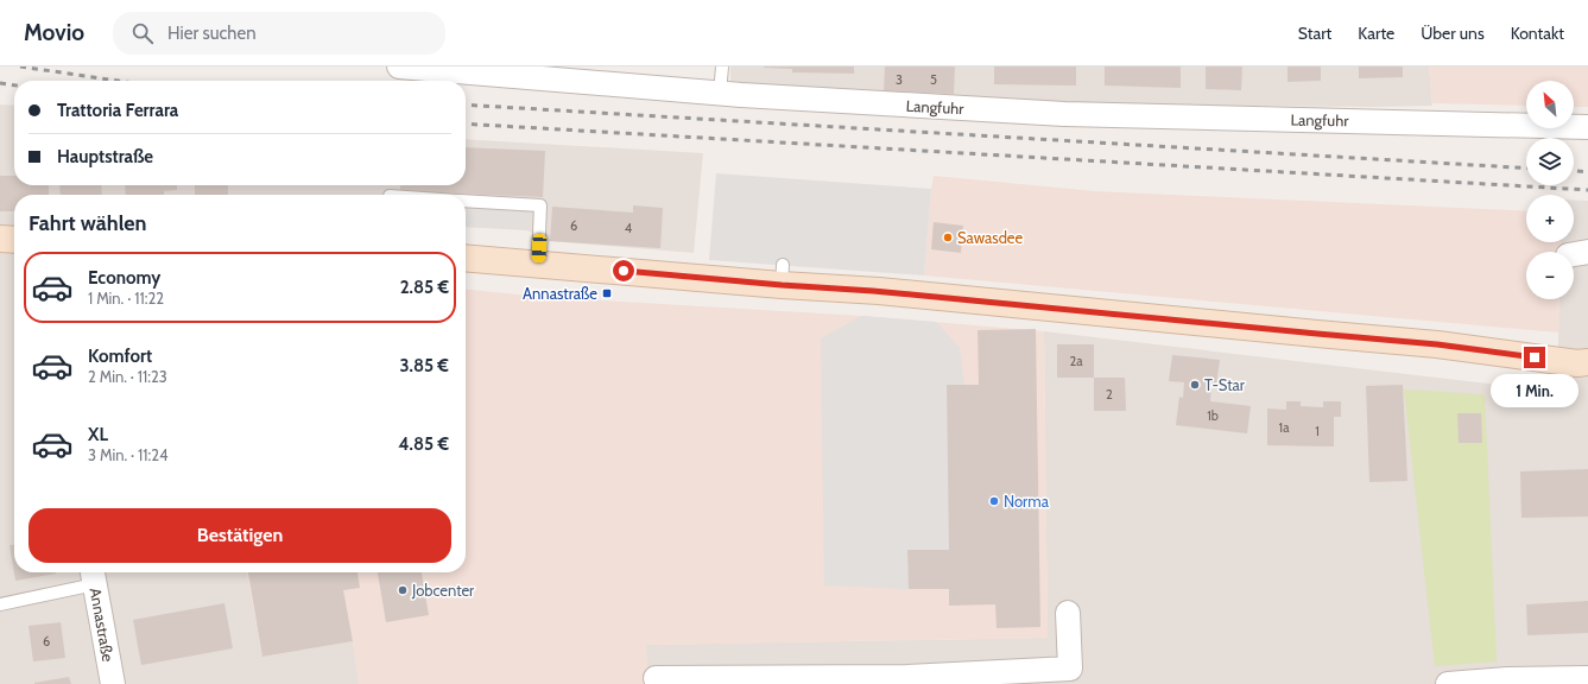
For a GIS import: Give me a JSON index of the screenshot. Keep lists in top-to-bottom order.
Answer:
{
  "streets": {
    "street": ["Langfuhr", "Annastraße"]
  },
  "places": {
    "other": [
      "Sawasdee",
      "T-Star",
      "Norma",
      "Jobcenter"
    ],
    "transit": ["Annastraße"]
  },
  "house_numbers": [
    "3",
    "5",
    "6",
    "4",
    "2a",
    "2",
    "1b",
    "1a",
    "1",
    "6"
  ],
  "north": "top left",
  "page": {
    "header": "Movio",
    "search": "Hier suchen",
    "nav": [
      "Start",
      "Karte",
      "Über uns",
      "Kontakt"
    ],
    "map_buttons": ["+", "−"],
    "banner": ["Trattoria Ferrara", "Hauptstraße"],
    "heading": "Fahrt wählen",
    "list": [
      {
        "name": "Economy",
        "note": "1 Min. · 11:22",
        "value": "2.85 €"
      },
      {
        "name": "Komfort",
        "note": "2 Min. · 11:23",
        "value": "3.85 €"
      },
      {
        "name": "XL",
        "note": "3 Min. · 11:24",
        "value": "4.85 €"
      }
    ],
    "bubble": "1 Min.",
    "buttons": "Bestätigen"
  }
}
